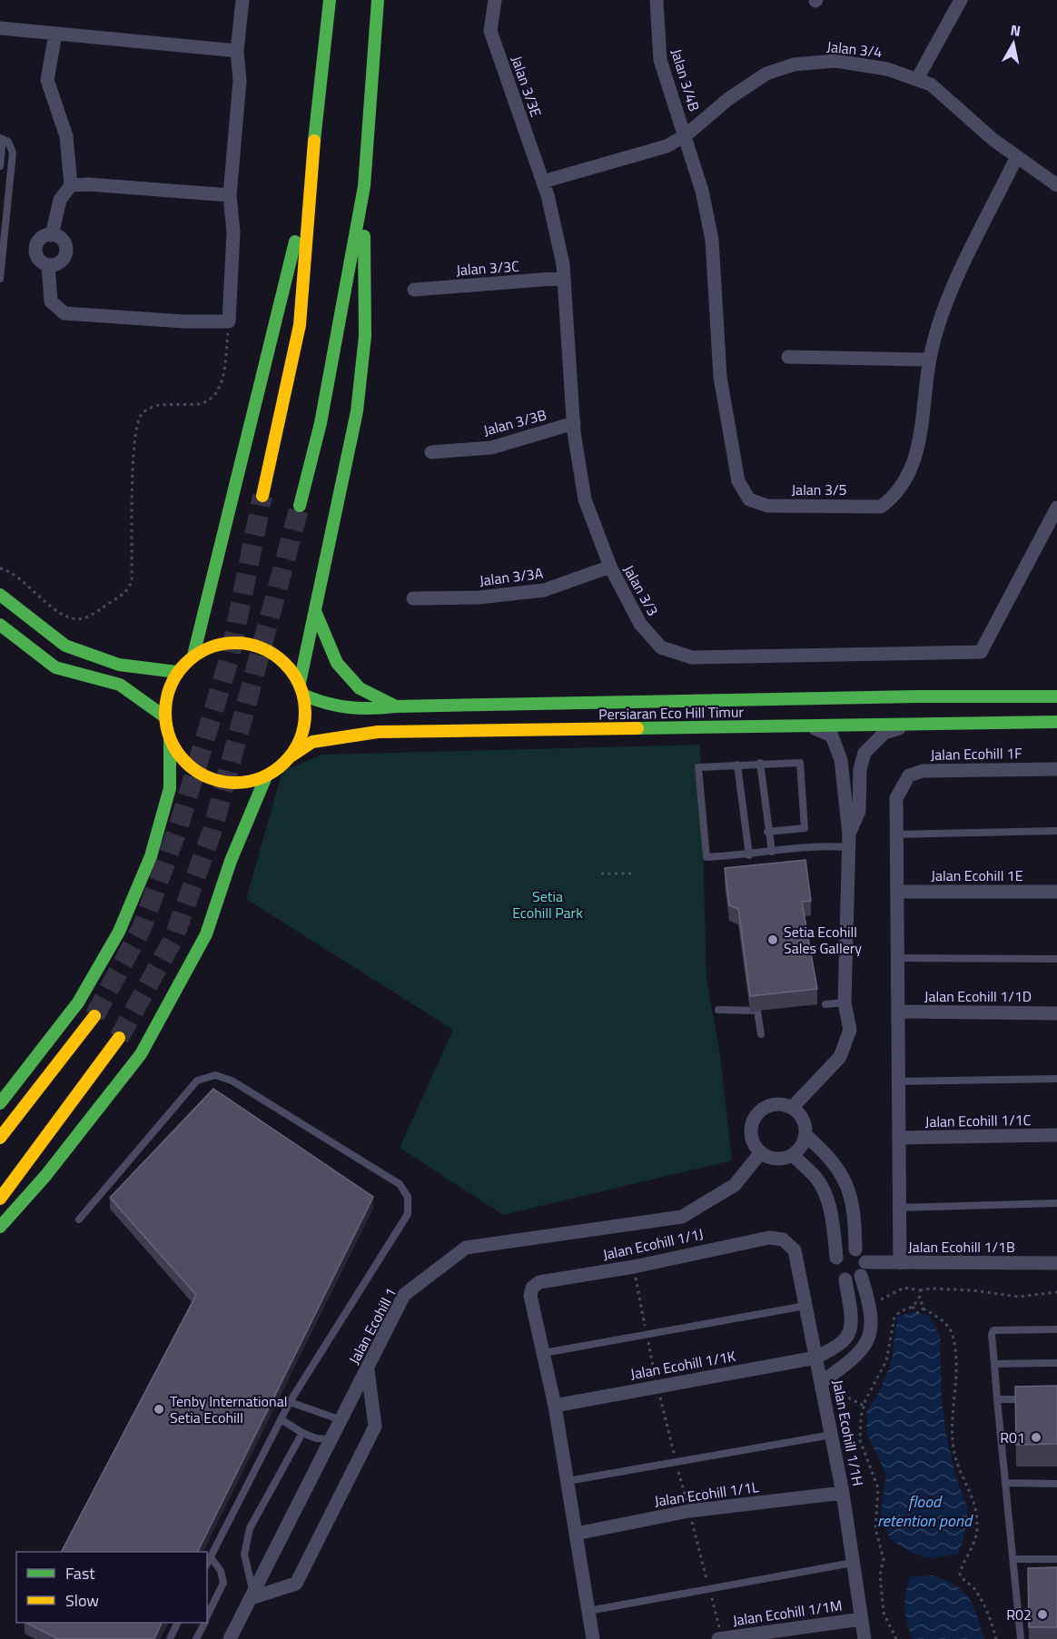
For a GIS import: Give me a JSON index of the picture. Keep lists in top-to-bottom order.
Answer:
{
  "streets": {
    "street": [
      "Jalan 3/4",
      "Jalan 3/4B",
      "Jalan 3/3E",
      "Jalan 3/3C",
      "Jalan 3/3B",
      "Jalan 3/5",
      "Jalan 3/3A",
      "Jalan 3/3",
      "Persiaran Eco Hill Timur",
      "Jalan Ecohill 1F",
      "Jalan Ecohill 1E",
      "Jalan Ecohill 1/1D",
      "Jalan Ecohill 1/1C",
      "Jalan Ecohill 1/1J",
      "Jalan Ecohill 1/1B",
      "Jalan Ecohill 1",
      "Jalan Ecohill 1/1K",
      "Jalan Ecohill 1/1H",
      "Jalan Ecohill 1/1L",
      "Jalan Ecohill 1/1M"
    ]
  },
  "crossings": [
    ["Jalan 3/4", "Jalan 3/4B"],
    ["Jalan 3/4", "Jalan 3/3E"],
    ["Jalan 3/4", "Jalan 3/5"],
    ["Jalan 3/4B", "Jalan 3/5"],
    ["Jalan 3/3E", "Jalan 3/3"],
    ["Jalan 3/3C", "Jalan 3/3"],
    ["Jalan 3/3B", "Jalan 3/3"],
    ["Jalan 3/3A", "Jalan 3/3"],
    ["Jalan Ecohill 1/1J", "Jalan Ecohill 1/1H"],
    ["Jalan Ecohill 1/1K", "Jalan Ecohill 1/1H"],
    ["Jalan Ecohill 1/1H", "Jalan Ecohill 1/1L"],
    ["Jalan Ecohill 1/1H", "Jalan Ecohill 1/1M"]
  ],
  "water": ["flood retention pond"],
  "parks": ["Setia Ecohill Park"],
  "places": [
    "Setia Ecohill Sales Gallery",
    "Tenby International Setia Ecohill",
    "R01",
    "R02"
  ],
  "legend": ["Fast", "Slow"],
  "north": "top"
}
